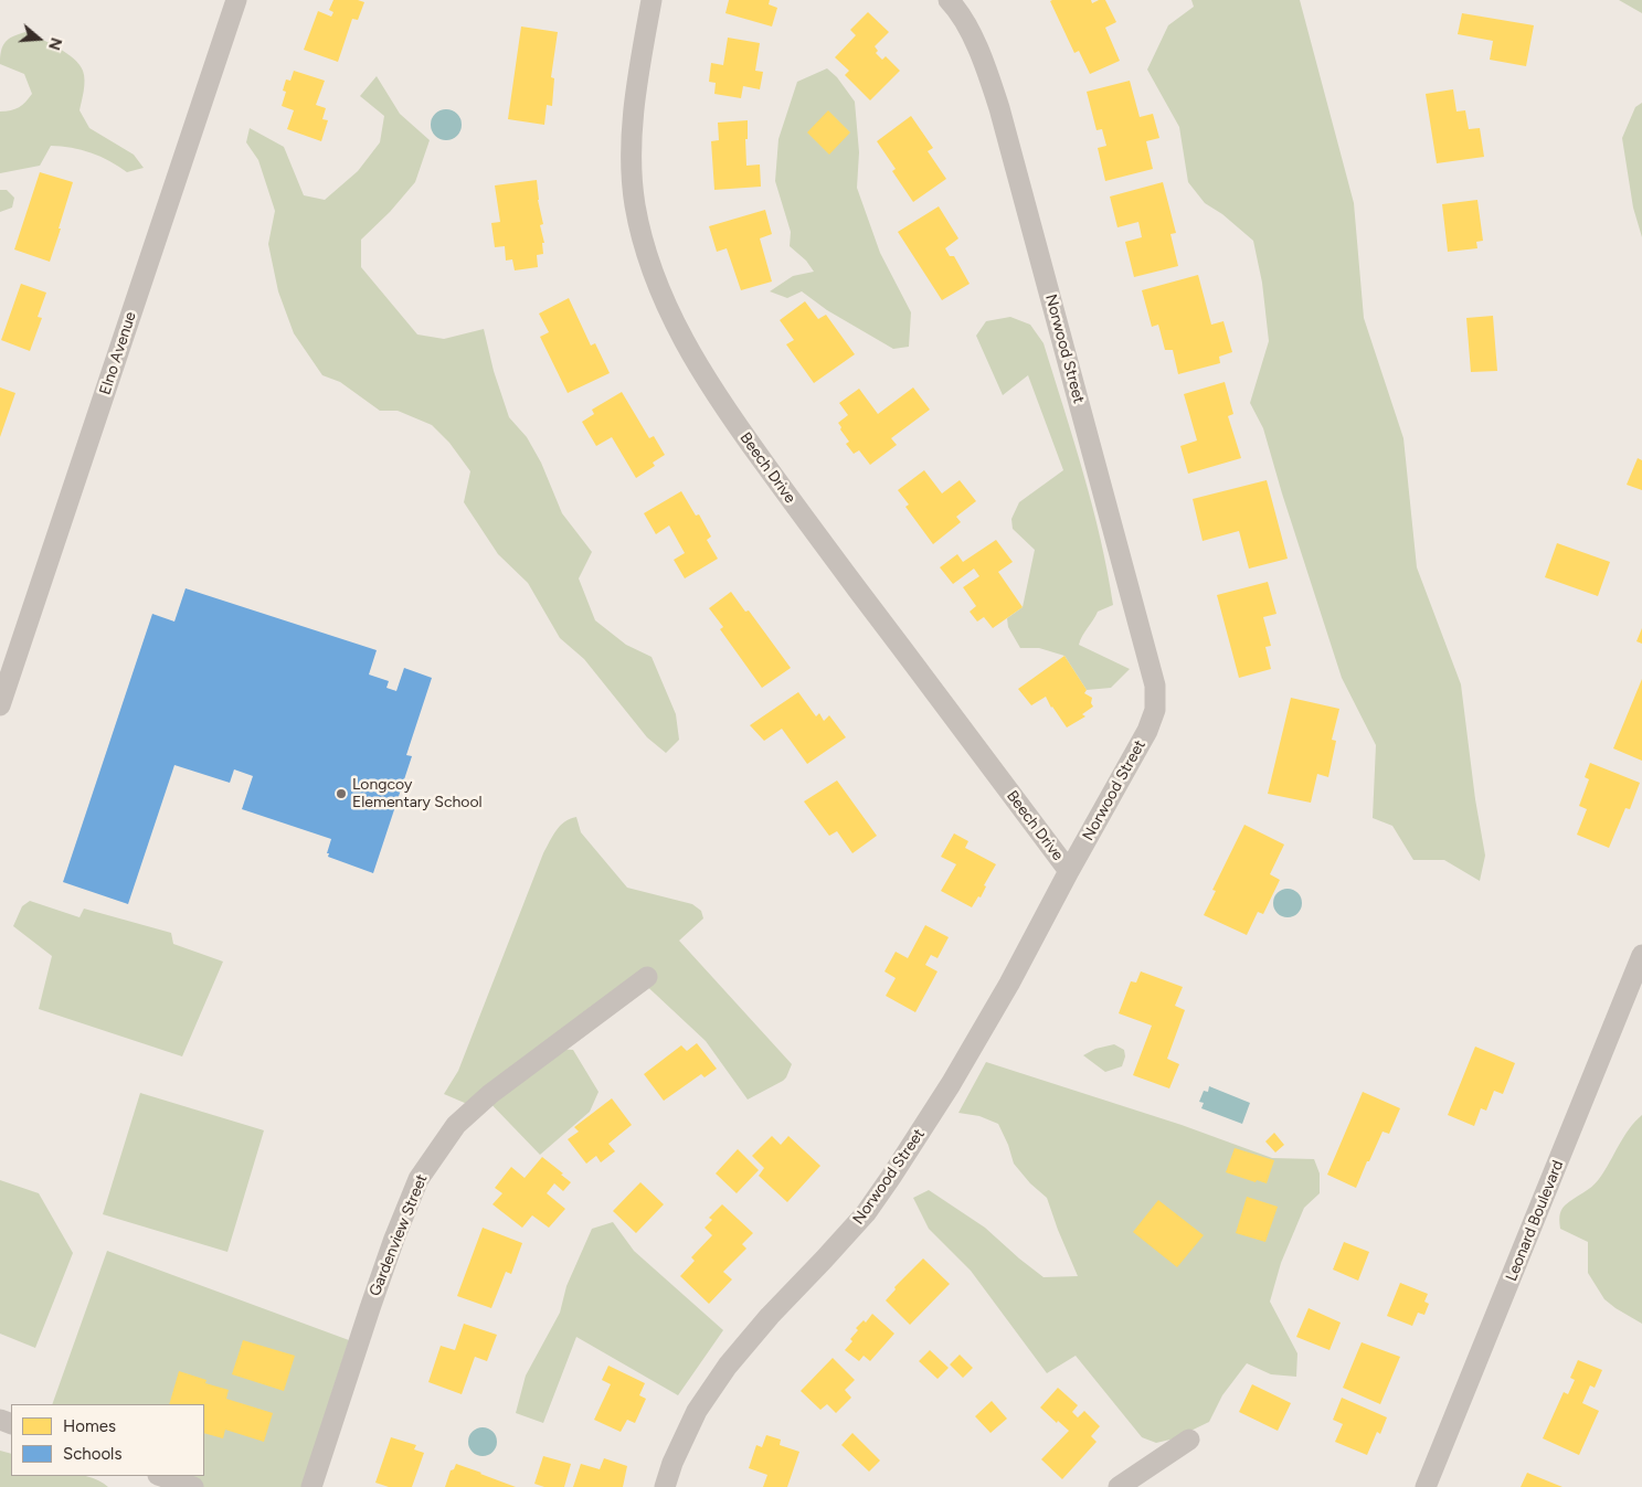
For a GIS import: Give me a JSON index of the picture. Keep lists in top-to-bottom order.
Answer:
{
  "streets": {
    "street": [
      "Norwood Street",
      "Elno Avenue",
      "Beech Drive",
      "Leonard Boulevard",
      "Gardenview Street"
    ]
  },
  "crossings": [
    ["Norwood Street", "Beech Drive"]
  ],
  "places": ["Longcoy Elementary School"],
  "legend": ["Homes", "Schools"],
  "north": "right"
}
